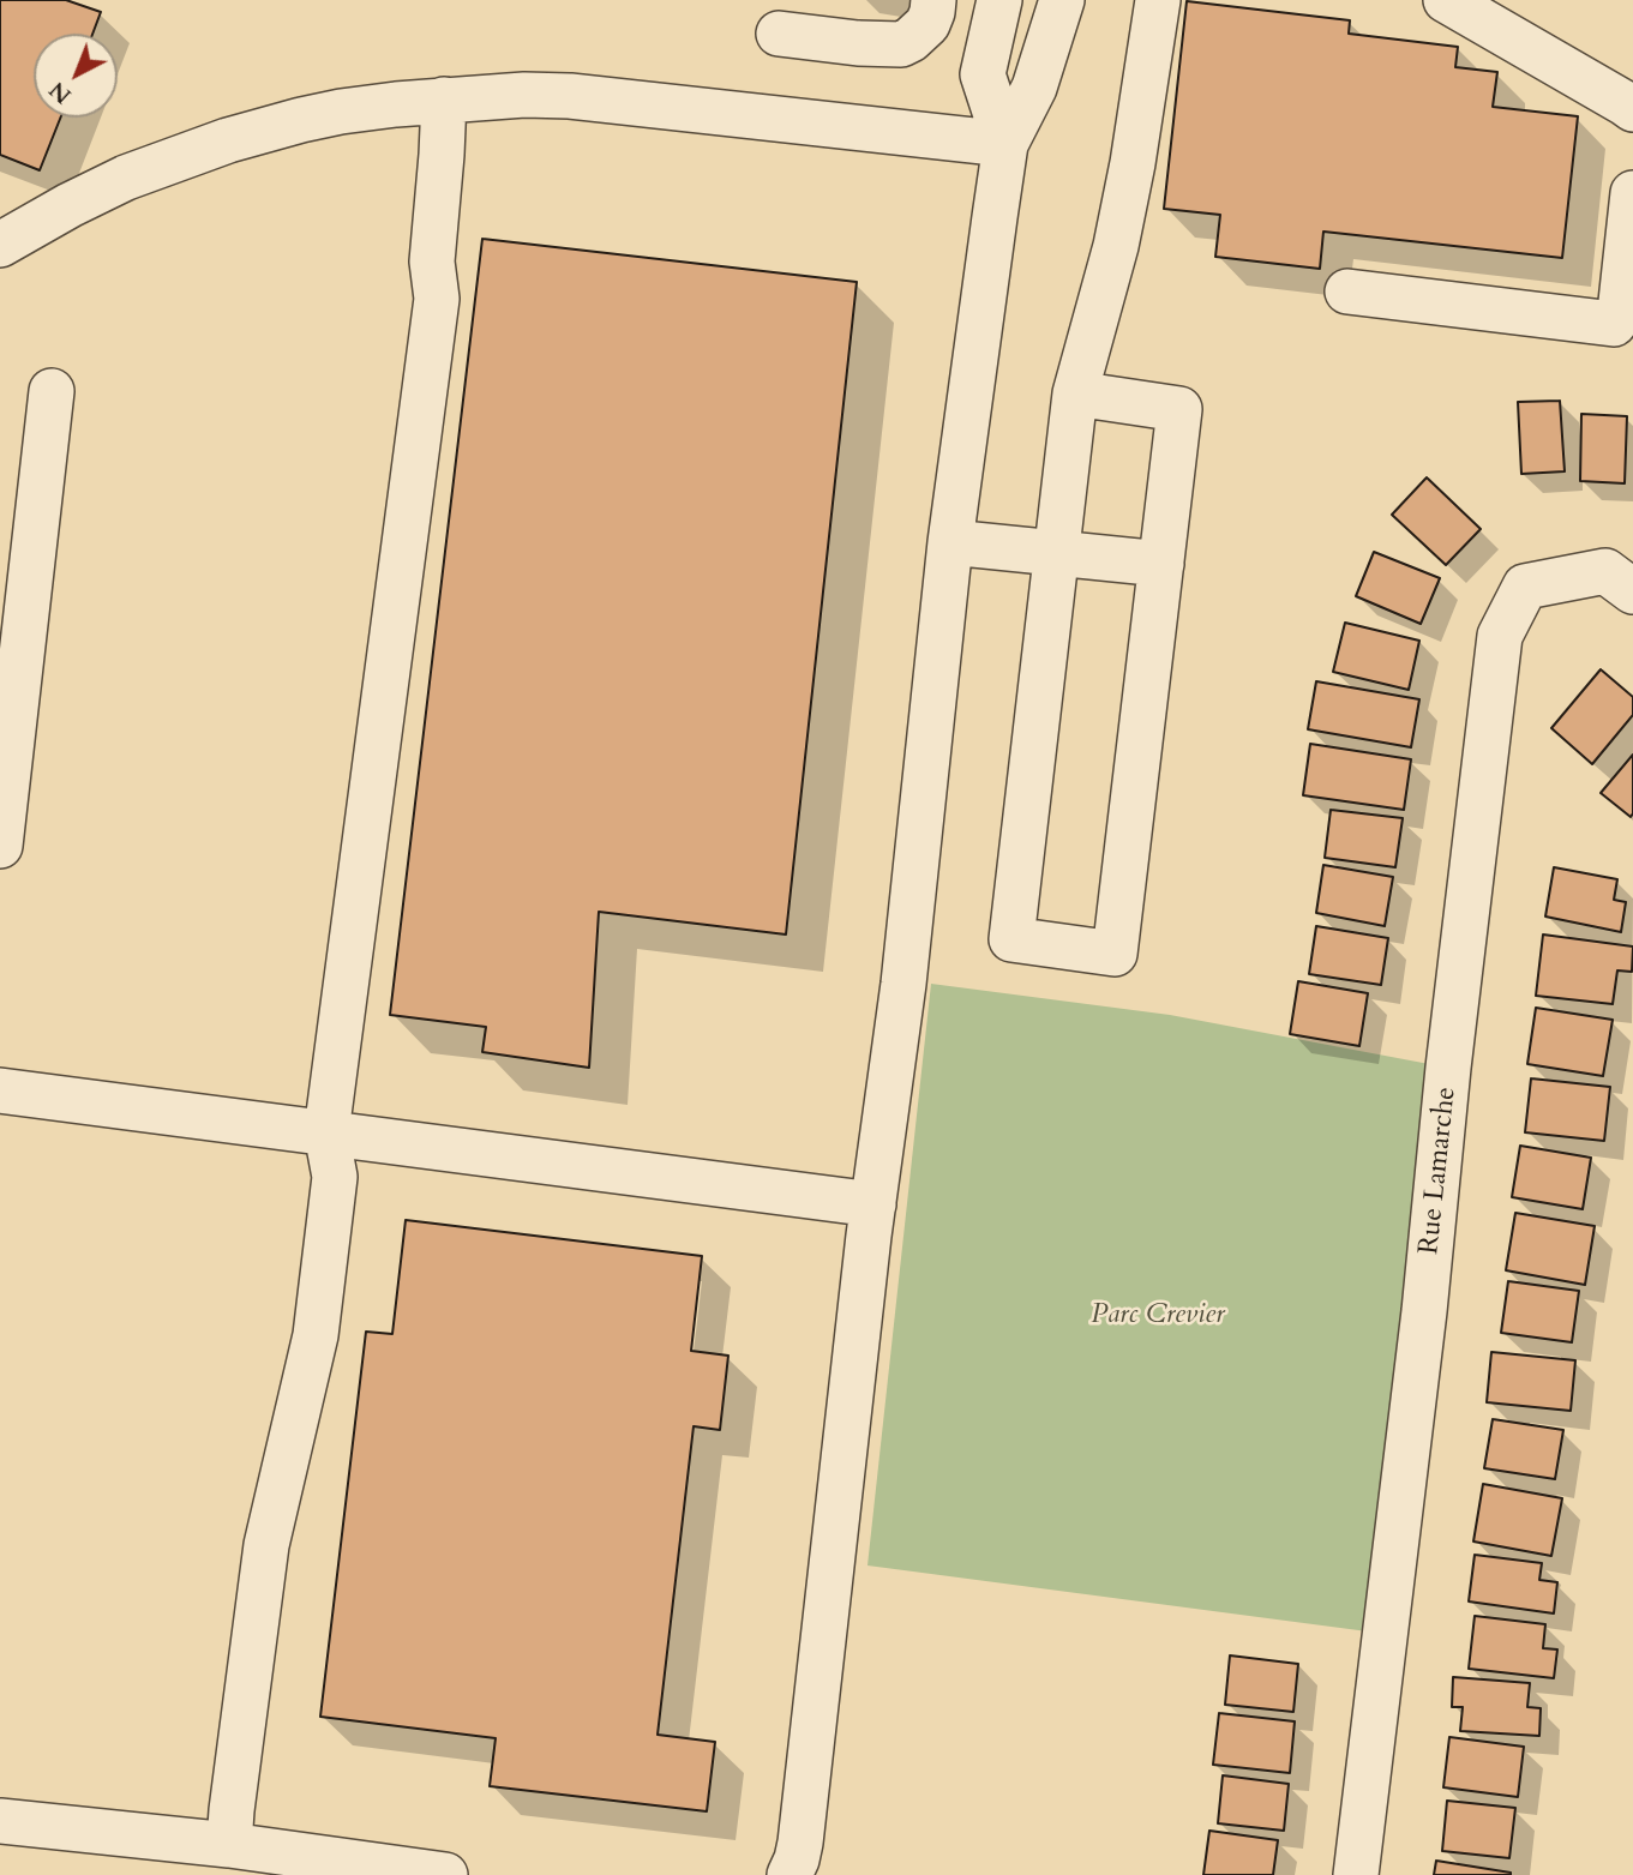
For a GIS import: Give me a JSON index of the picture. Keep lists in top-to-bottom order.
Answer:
{
  "streets": {
    "street": ["Rue Lamarche"]
  },
  "parks": ["Parc Crevier"],
  "north": "bottom left"
}
